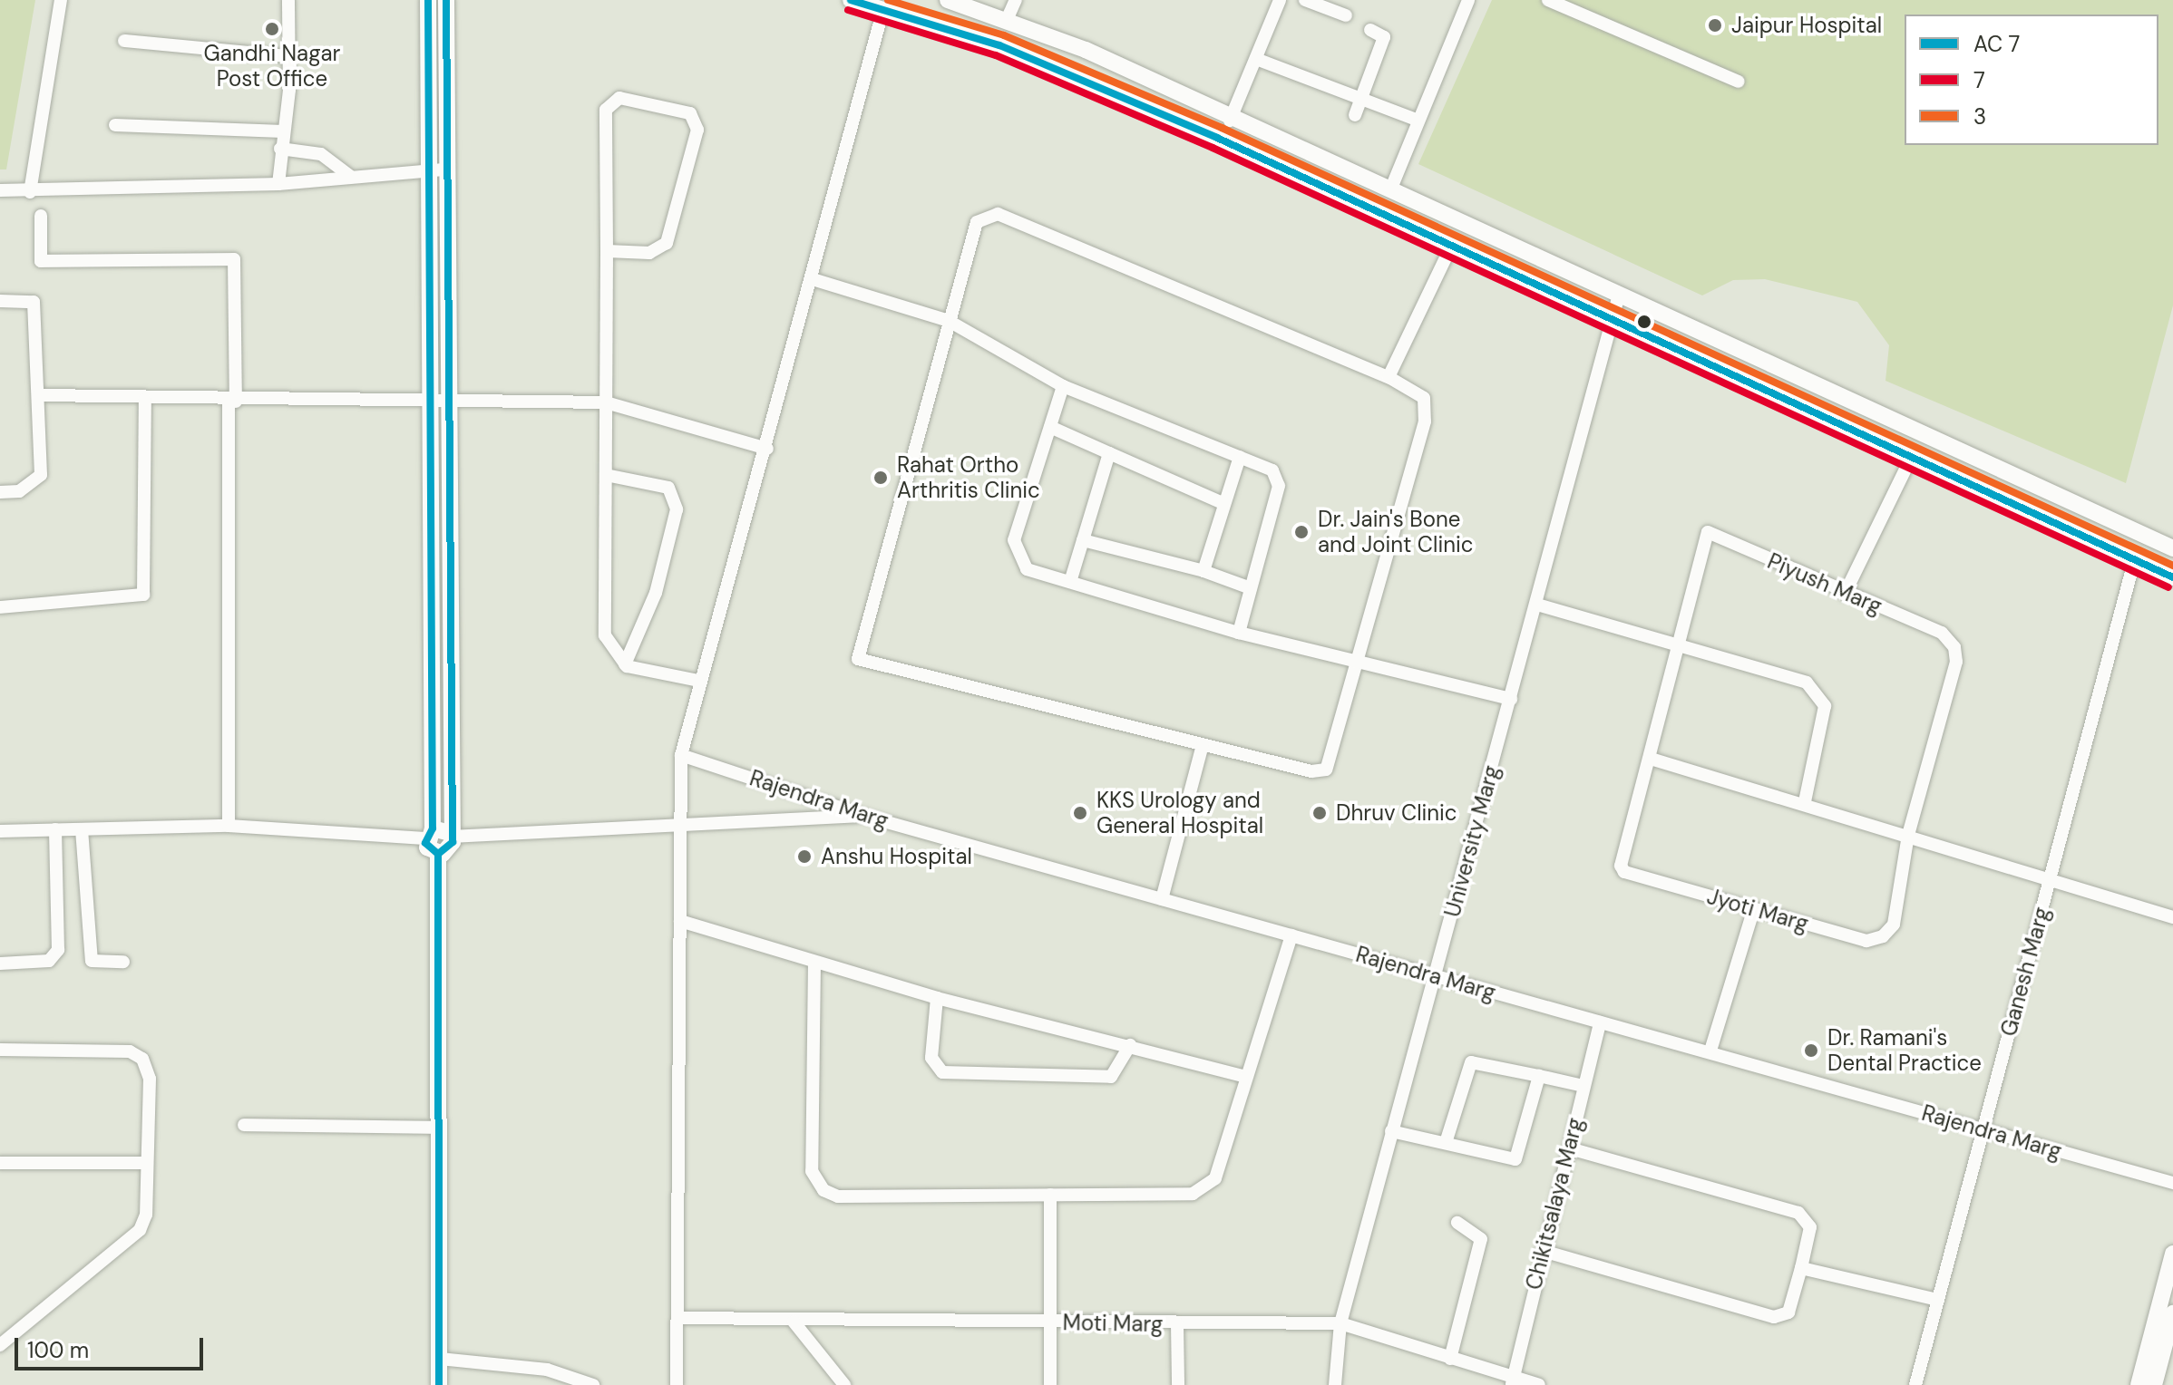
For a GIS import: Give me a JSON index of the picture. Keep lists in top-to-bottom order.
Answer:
{
  "streets": {
    "street": [
      "Piyush Marg",
      "Rajendra Marg",
      "University Marg",
      "Jyoti Marg",
      "Ganesh Marg",
      "Chikitsalaya Marg",
      "Moti Marg"
    ]
  },
  "crossings": [
    ["Piyush Marg", "Jyoti Marg"],
    ["Rajendra Marg", "University Marg"],
    ["Rajendra Marg", "Ganesh Marg"],
    ["Rajendra Marg", "Chikitsalaya Marg"],
    ["University Marg", "Moti Marg"],
    ["Chikitsalaya Marg", "Moti Marg"]
  ],
  "places": [
    "Jaipur Hospital",
    "Gandhi Nagar Post Office",
    "Rahat Ortho Arthritis Clinic",
    "Dr. Jain's Bone and Joint Clinic",
    "KKS Urology and General Hospital",
    "Dhruv Clinic",
    "Anshu Hospital",
    "Dr. Ramani's Dental Practice"
  ],
  "lines": ["transit line 3", "transit line 7"],
  "legend": ["AC 7", "7", "3"],
  "scale_bar": "100 m"
}
